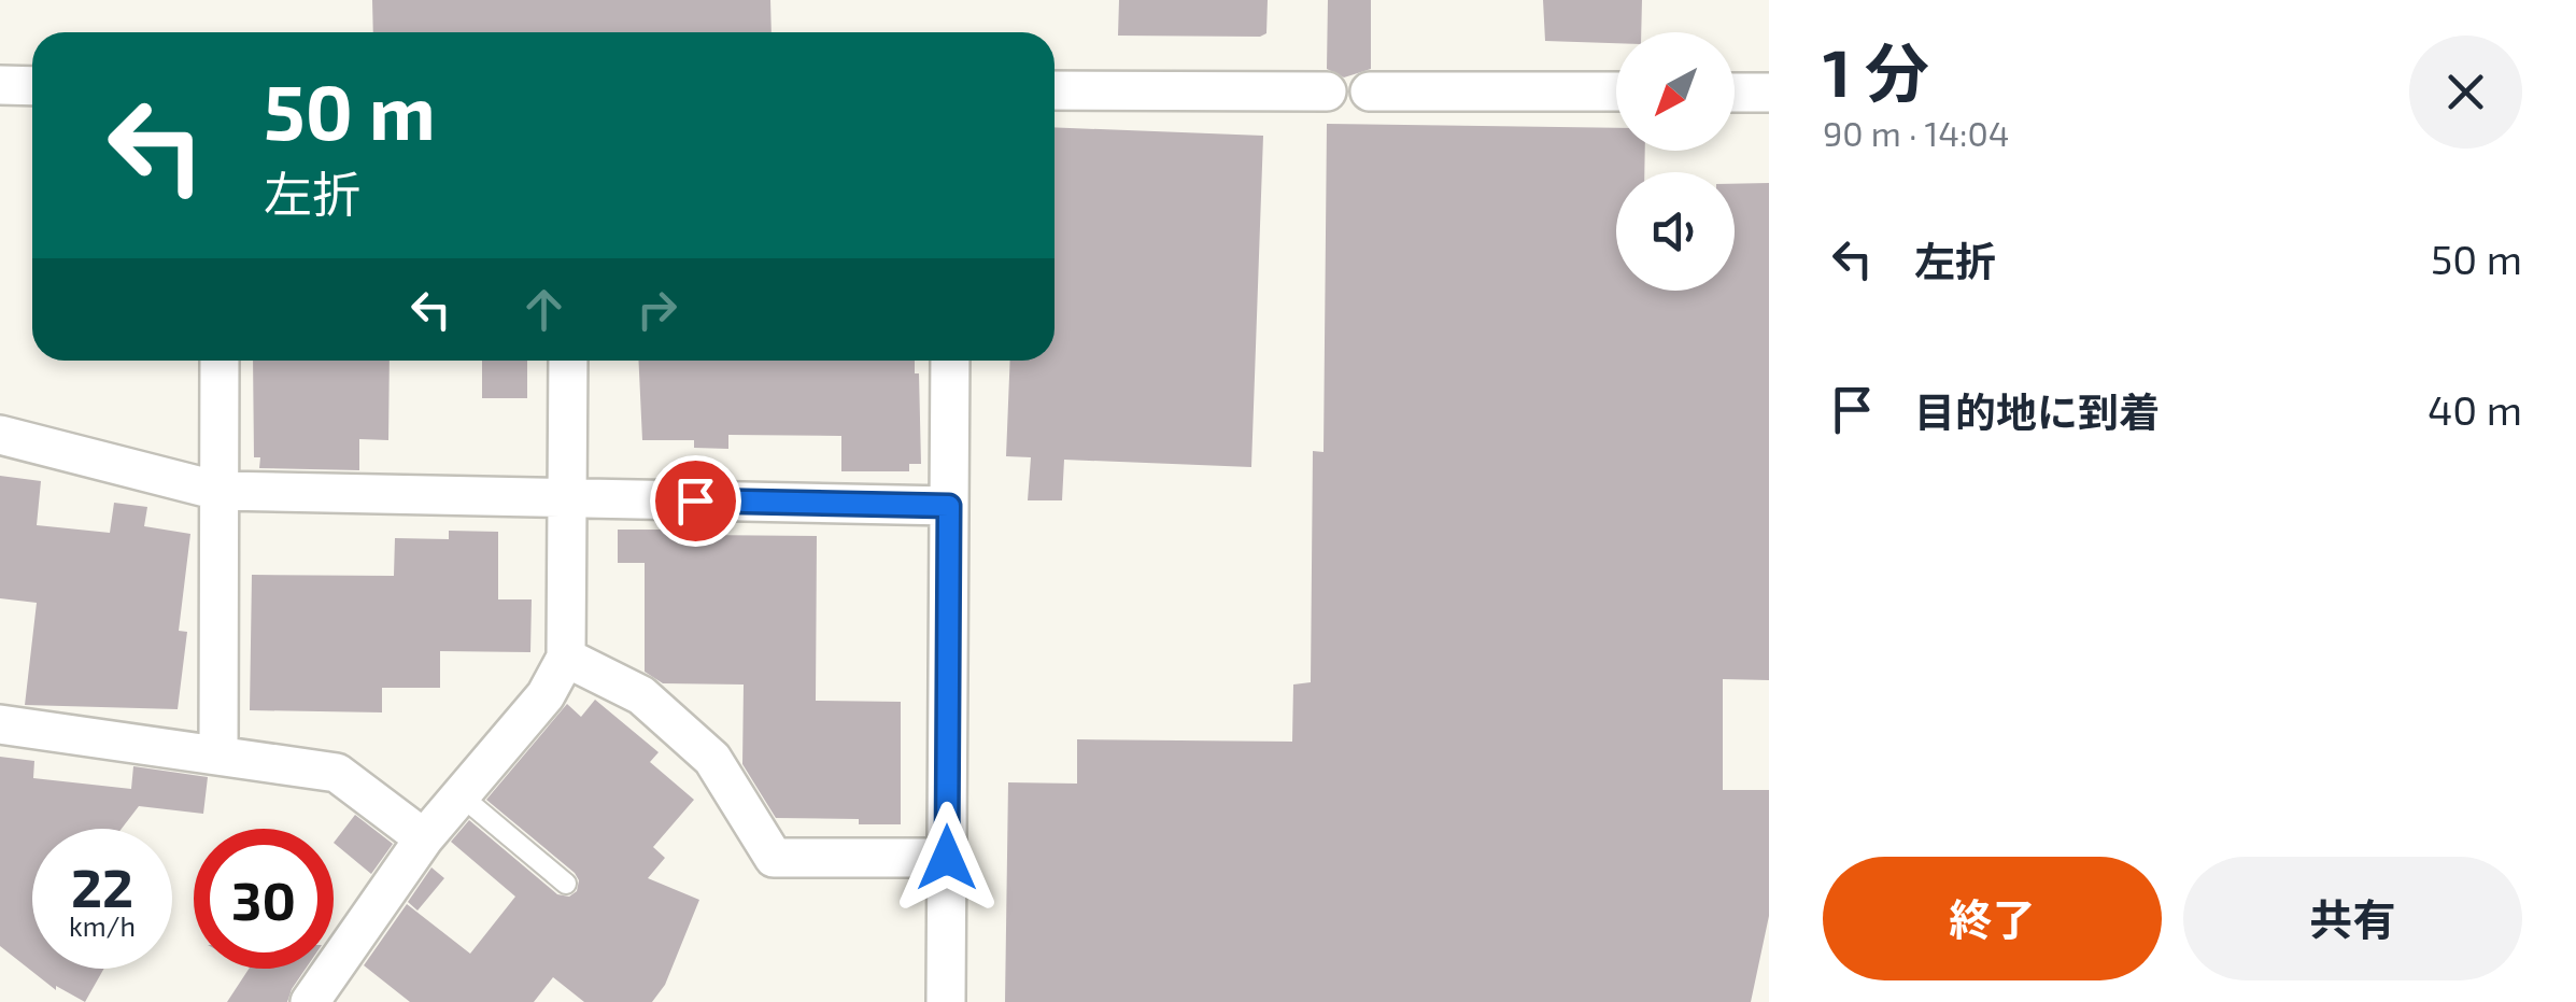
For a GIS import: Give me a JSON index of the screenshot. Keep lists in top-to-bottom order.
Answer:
{
  "north": "bottom left",
  "page": {
    "heading": ["1 分", "90 m · 14:04"],
    "turn": ["50 m", "左折"],
    "list": [
      {
        "name": "左折",
        "value": "50 m"
      },
      {
        "name": "目的地に到着",
        "value": "40 m"
      }
    ],
    "speed": "22 km/h",
    "limit": "30",
    "buttons": ["終了", "共有"]
  }
}
